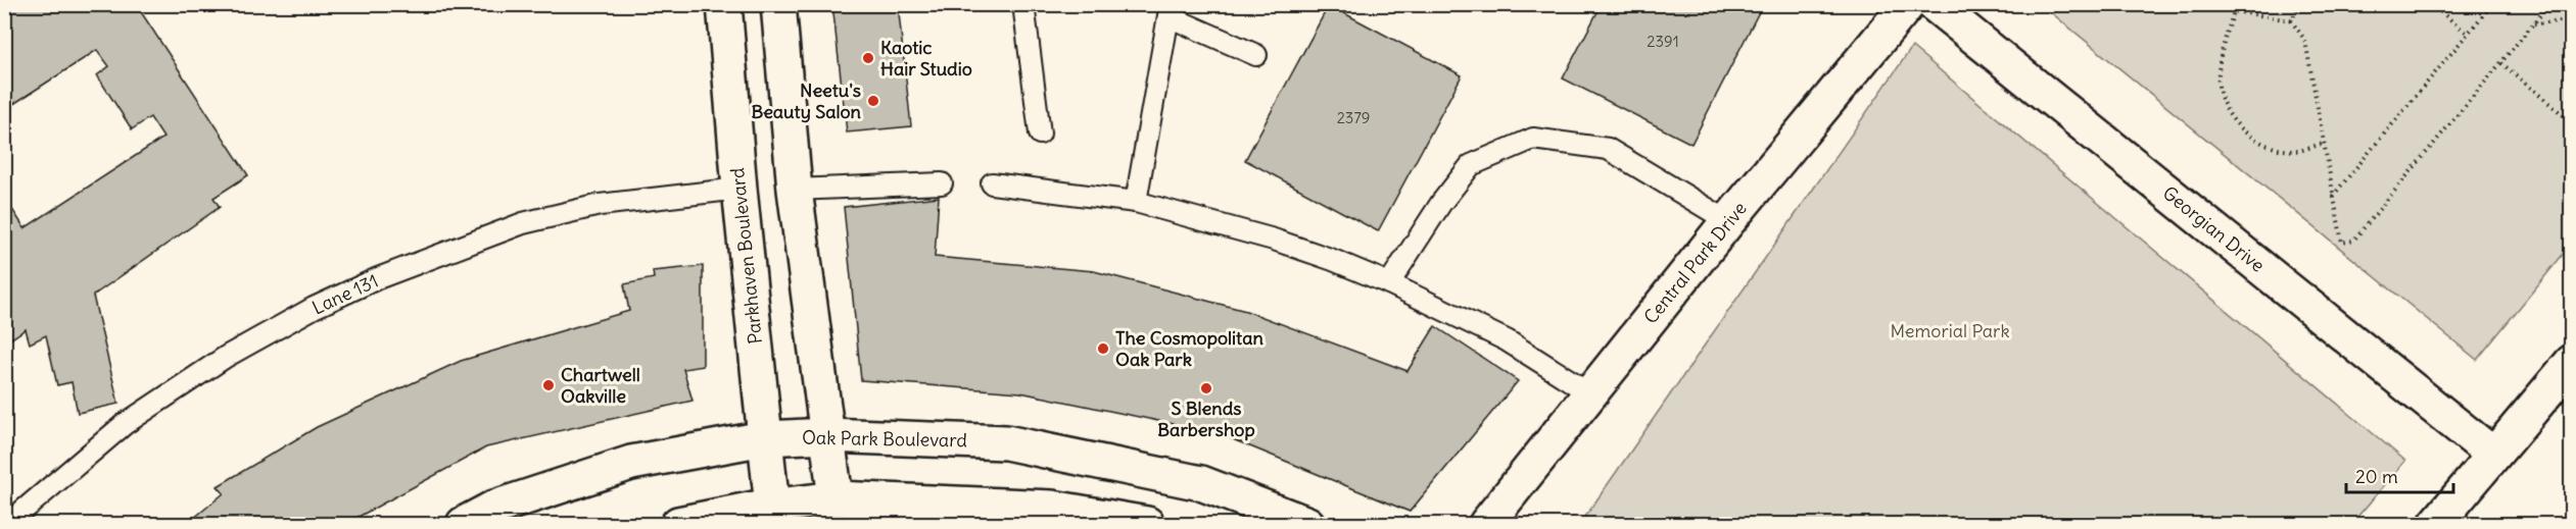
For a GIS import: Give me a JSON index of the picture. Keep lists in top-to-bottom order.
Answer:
{
  "streets": {
    "street": [
      "Georgian Drive",
      "Parkhaven Boulevard",
      "Central Park Drive",
      "Oak Park Boulevard"
    ],
    "lane": ["Lane 131"]
  },
  "crossings": [
    ["Parkhaven Boulevard", "Lane 131"],
    ["Parkhaven Boulevard", "Oak Park Boulevard"]
  ],
  "parks": ["Memorial Park"],
  "places": [
    "Kaotic Hair Studio",
    "Neetu's Beauty Salon",
    "The Cosmopolitan Oak Park",
    "Chartwell Oakville",
    "S Blends Barbershop"
  ],
  "house_numbers": ["2391", "2379"],
  "scale_bar": "20 m"
}
